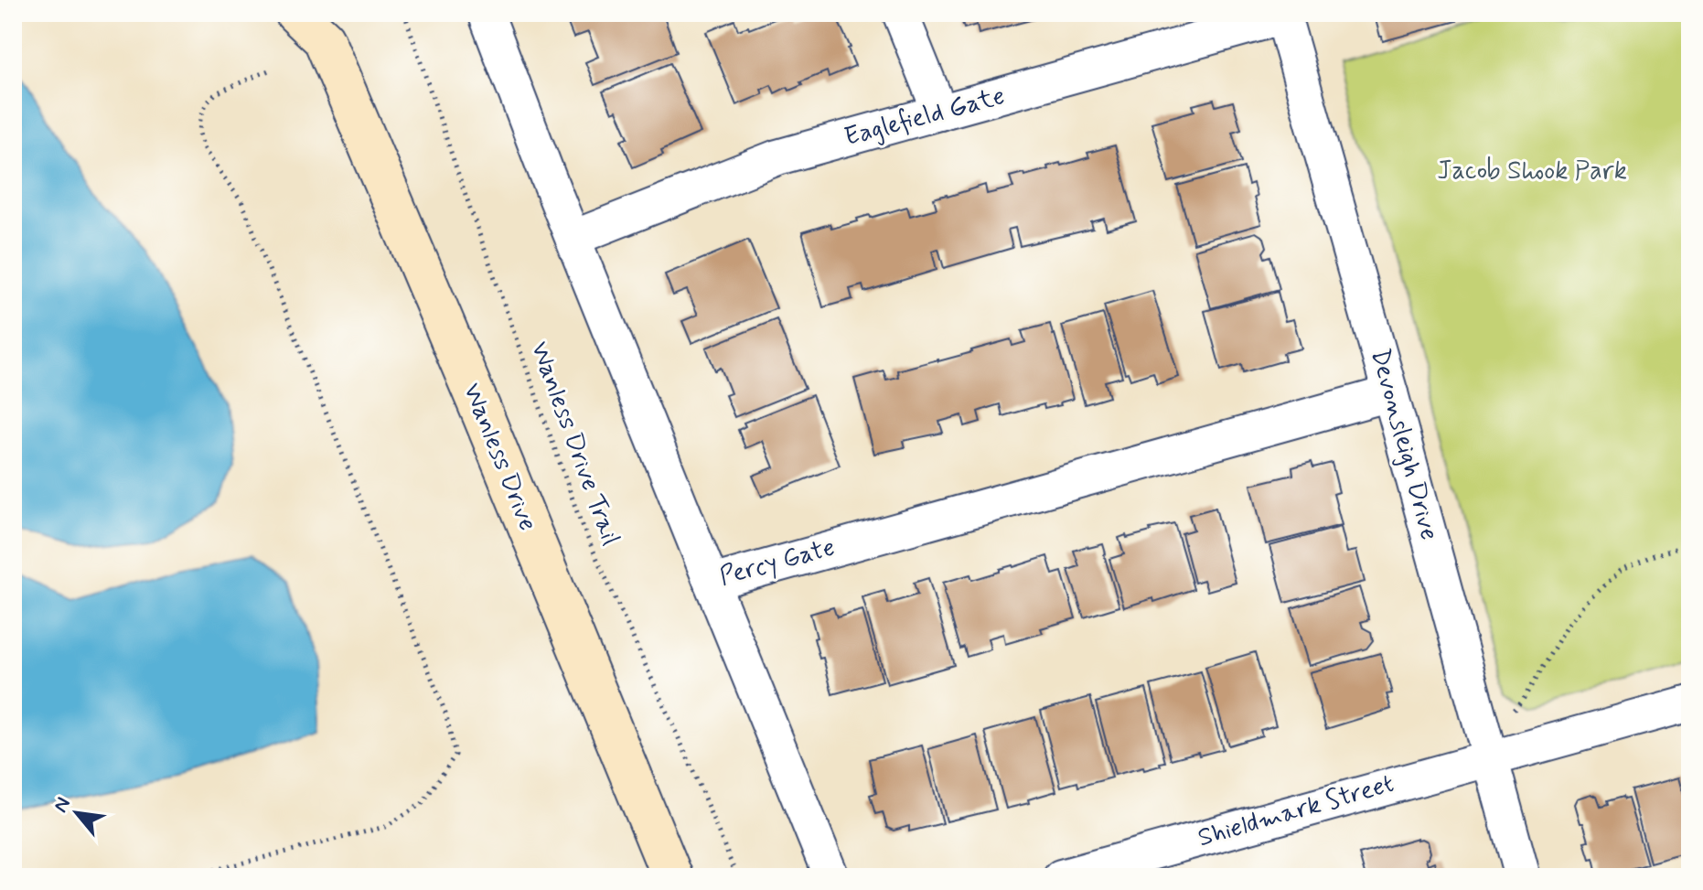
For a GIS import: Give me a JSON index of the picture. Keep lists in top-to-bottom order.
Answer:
{
  "streets": {
    "main road": ["Wanless Drive"],
    "street": [
      "Eaglefield Gate",
      "Devonsleigh Drive",
      "Percy Gate",
      "Shieldmark Street"
    ],
    "path": ["Wanless Drive Trail"]
  },
  "crossings": [
    ["Eaglefield Gate", "Devonsleigh Drive"],
    ["Eaglefield Gate", "Percy Gate"],
    ["Devonsleigh Drive", "Percy Gate"],
    ["Devonsleigh Drive", "Shieldmark Street"]
  ],
  "parks": ["Jacob Shook Park"],
  "north": "top left"
}
